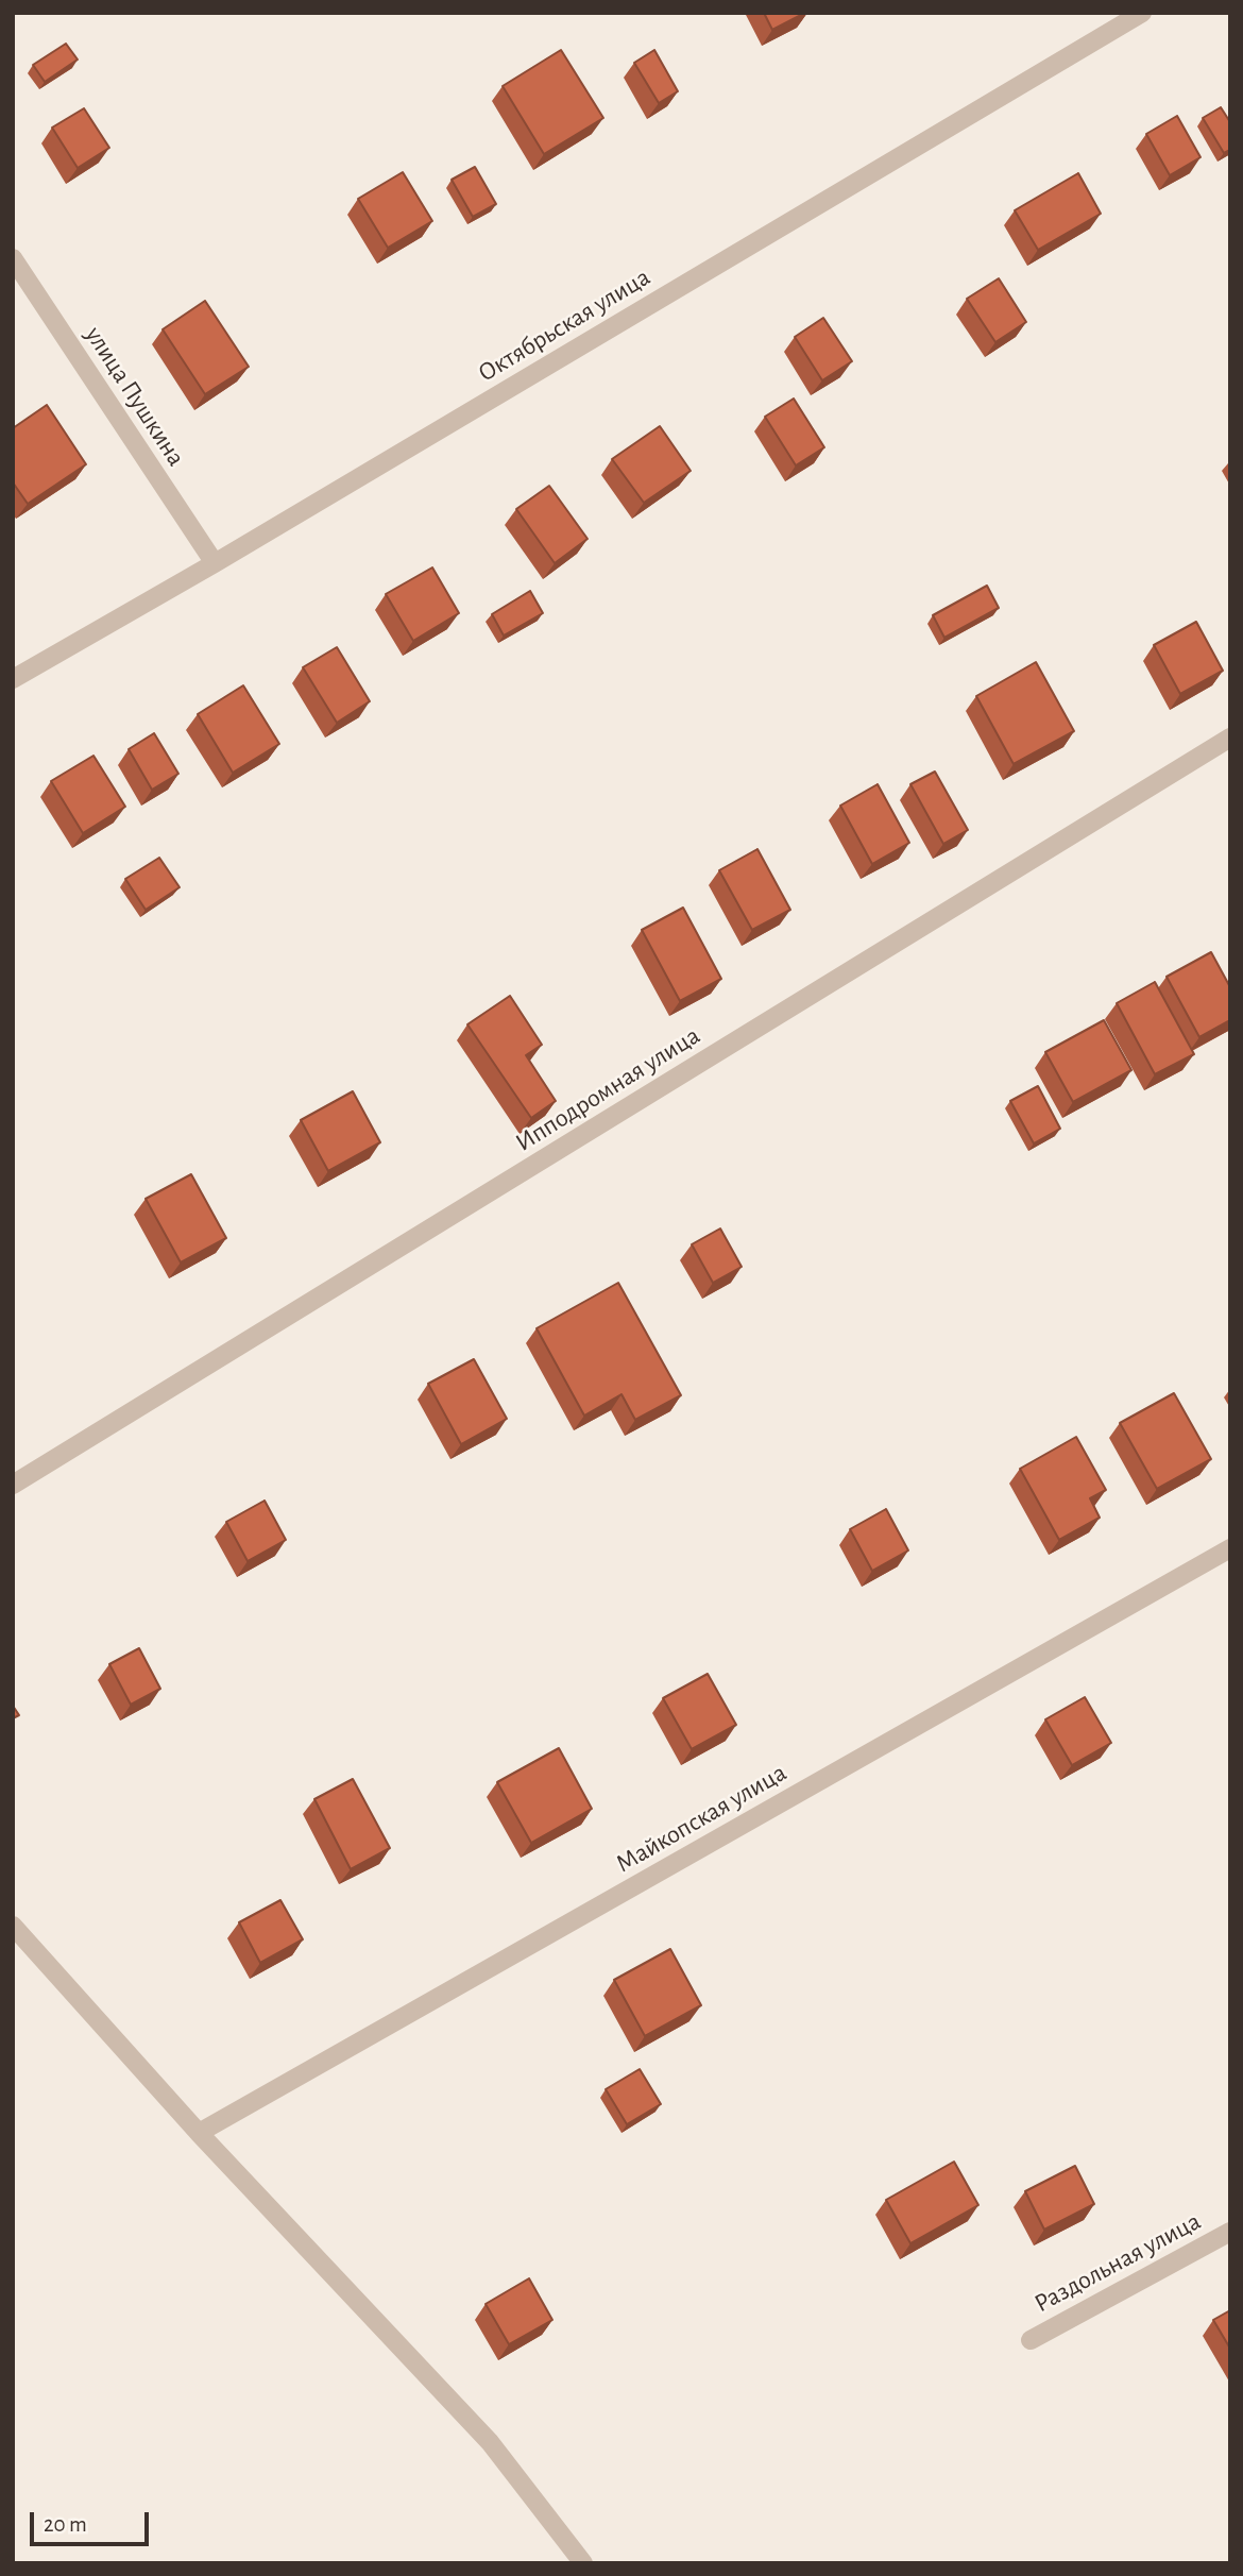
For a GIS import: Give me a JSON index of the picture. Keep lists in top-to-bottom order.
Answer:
{
  "streets": {
    "street": [
      "Октябрьская улица",
      "улица Пушкина",
      "Ипподромная улица",
      "Майкопская улица",
      "Раздольная улица"
    ]
  },
  "crossings": [
    ["Октябрьская улица", "улица Пушкина"]
  ],
  "scale_bar": "20 m"
}
